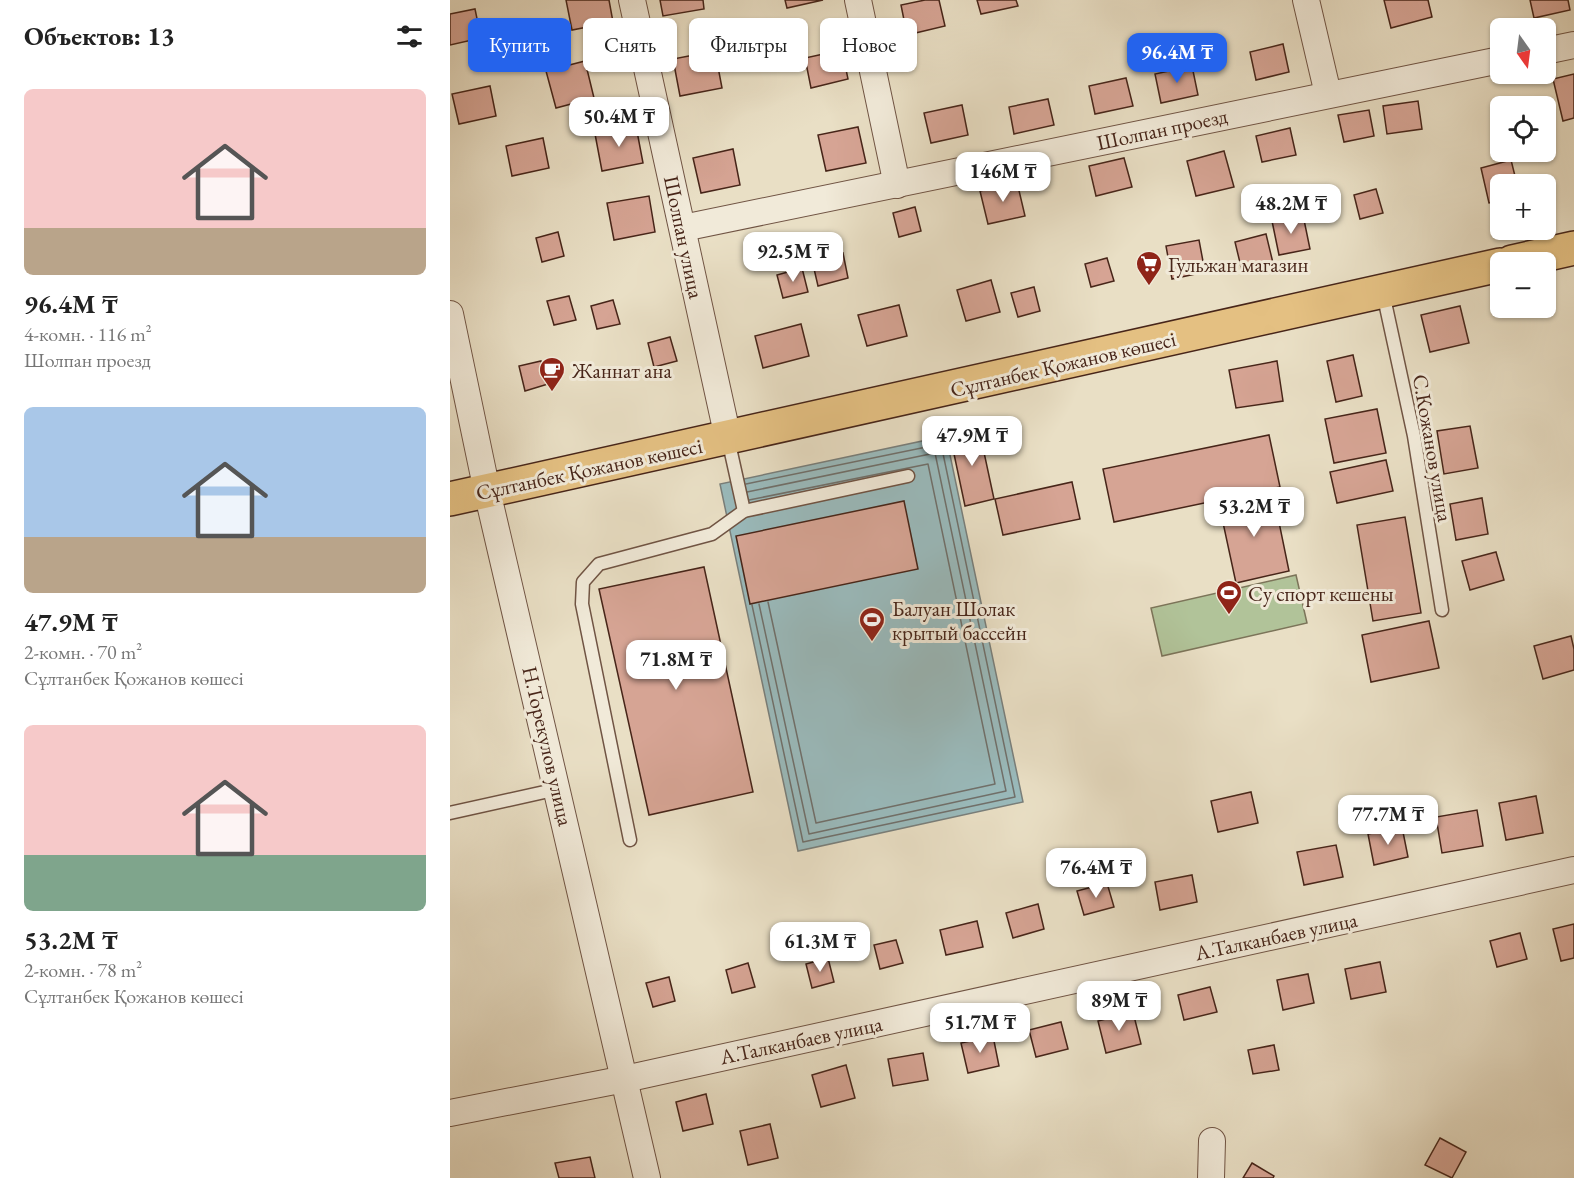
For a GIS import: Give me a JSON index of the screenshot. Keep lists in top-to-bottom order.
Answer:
{
  "streets": {
    "main road": ["Сұлтанбек Қожанов көшесі"],
    "street": [
      "Шолпан проезд",
      "Шолпан улица",
      "Н.Торекулов улица",
      "А.Талканбаев улица"
    ],
    "lane": ["С.Кожанов улица"]
  },
  "crossings": [
    ["Шолпан проезд", "Шолпан улица"],
    ["Шолпан улица", "Сұлтанбек Қожанов көшесі"],
    ["Сұлтанбек Қожанов көшесі", "С.Кожанов улица"],
    ["Сұлтанбек Қожанов көшесі", "Н.Торекулов улица"],
    ["Н.Торекулов улица", "А.Талканбаев улица"]
  ],
  "places": {
    "supermarket": ["Гульжан магазин"],
    "cafe": ["Жаннат ана"],
    "sports": ["Су спорт кешены", "Балуан Шолак крытый бассейн"]
  },
  "north": "bottom",
  "page": {
    "heading": "Объектов: 13",
    "map_buttons": ["+", "−"],
    "chip": [
      "Купить",
      "Снять",
      "Фильтры",
      "Новое"
    ],
    "price": [
      "96.4M ₸",
      "50.4M ₸",
      "146M ₸",
      "48.2M ₸",
      "92.5M ₸",
      "47.9M ₸",
      "53.2M ₸",
      "71.8M ₸",
      "77.7M ₸",
      "76.4M ₸",
      "61.3M ₸",
      "89M ₸",
      "51.7M ₸"
    ],
    "list": [
      {
        "name": "96.4M ₸",
        "note": "4-комн. · 116 m² · Шолпан проезд"
      },
      {
        "name": "47.9M ₸",
        "note": "2-комн. · 70 m² · Сұлтанбек Қожанов көшесі"
      },
      {
        "name": "53.2M ₸",
        "note": "2-комн. · 78 m² · Сұлтанбек Қожанов көшесі"
      }
    ]
  }
}
